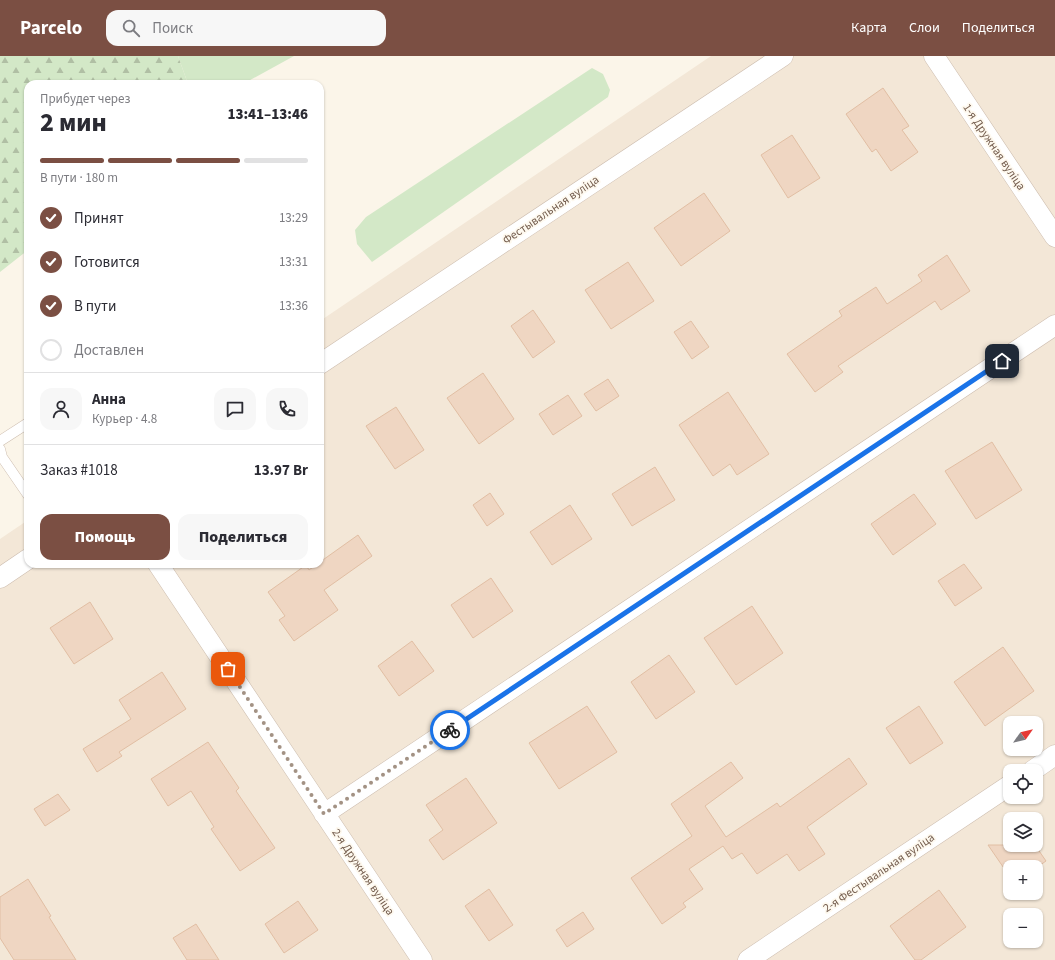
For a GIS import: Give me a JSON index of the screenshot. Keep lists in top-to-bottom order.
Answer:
{
  "streets": {
    "street": [
      "1-я Дружная вуліца",
      "Фестывальная вуліца",
      "2-я Дружная вуліца",
      "2-я Фестывальная вуліца"
    ]
  },
  "north": "top right",
  "page": {
    "header": "Parcelo",
    "search": "Поиск",
    "nav": ["Карта", "Слои", "Поделиться"],
    "heading": ["2 мин", "Прибудет через", "13:41–13:46"],
    "panel": [
      "Анна",
      "Курьер · 4.8",
      "Заказ #1018",
      "13.97 Br"
    ],
    "bar": "В пути · 180 m",
    "list": [
      ["Принят", "13:29"],
      ["Готовится", "13:31"],
      ["В пути", "13:36"],
      "Доставлен"
    ],
    "buttons": ["Помощь", "Поделиться"],
    "map_buttons": ["+", "−"]
  }
}
